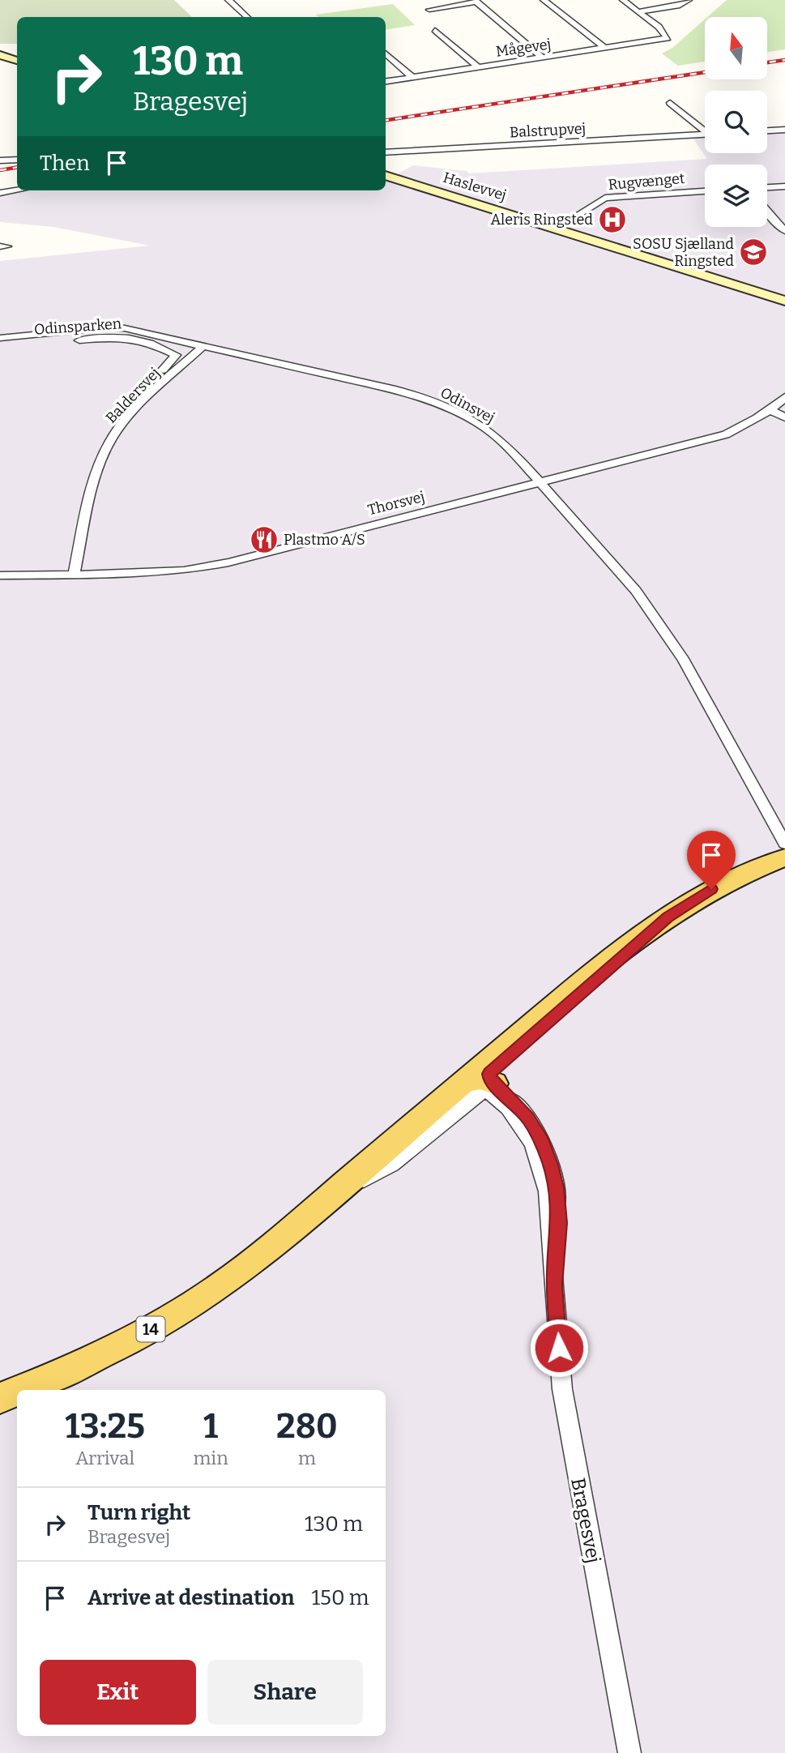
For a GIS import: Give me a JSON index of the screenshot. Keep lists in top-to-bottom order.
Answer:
{
  "streets": {
    "main road": ["14"],
    "street": [
      "Mågevej",
      "Balstrupvej",
      "Rugvænget",
      "Haslevvej",
      "Odinsparken",
      "Baldersvej",
      "Odinsvej",
      "Thorsvej",
      "Bragesvej"
    ]
  },
  "crossings": [
    ["Rugvænget", "Haslevvej"],
    ["Odinsparken", "Odinsvej"],
    ["Baldersvej", "Odinsvej"],
    ["Baldersvej", "Thorsvej"],
    ["Odinsvej", "Thorsvej"],
    ["14", "Bragesvej"]
  ],
  "places": {
    "hospital": ["Aleris Ringsted"],
    "school or university": ["SOSU Sjælland Ringsted"],
    "restaurant": ["Plastmo A/S"]
  },
  "north": "top",
  "page": {
    "turn": ["130 m", "Bragesvej"],
    "then": "Then",
    "eta": [
      "13:25",
      "Arrival",
      "1",
      "min",
      "280",
      "m"
    ],
    "list": [
      {
        "name": "Turn right",
        "note": "Bragesvej",
        "value": "130 m"
      },
      {
        "name": "Arrive at destination",
        "value": "150 m"
      }
    ],
    "buttons": ["Exit", "Share"]
  }
}
